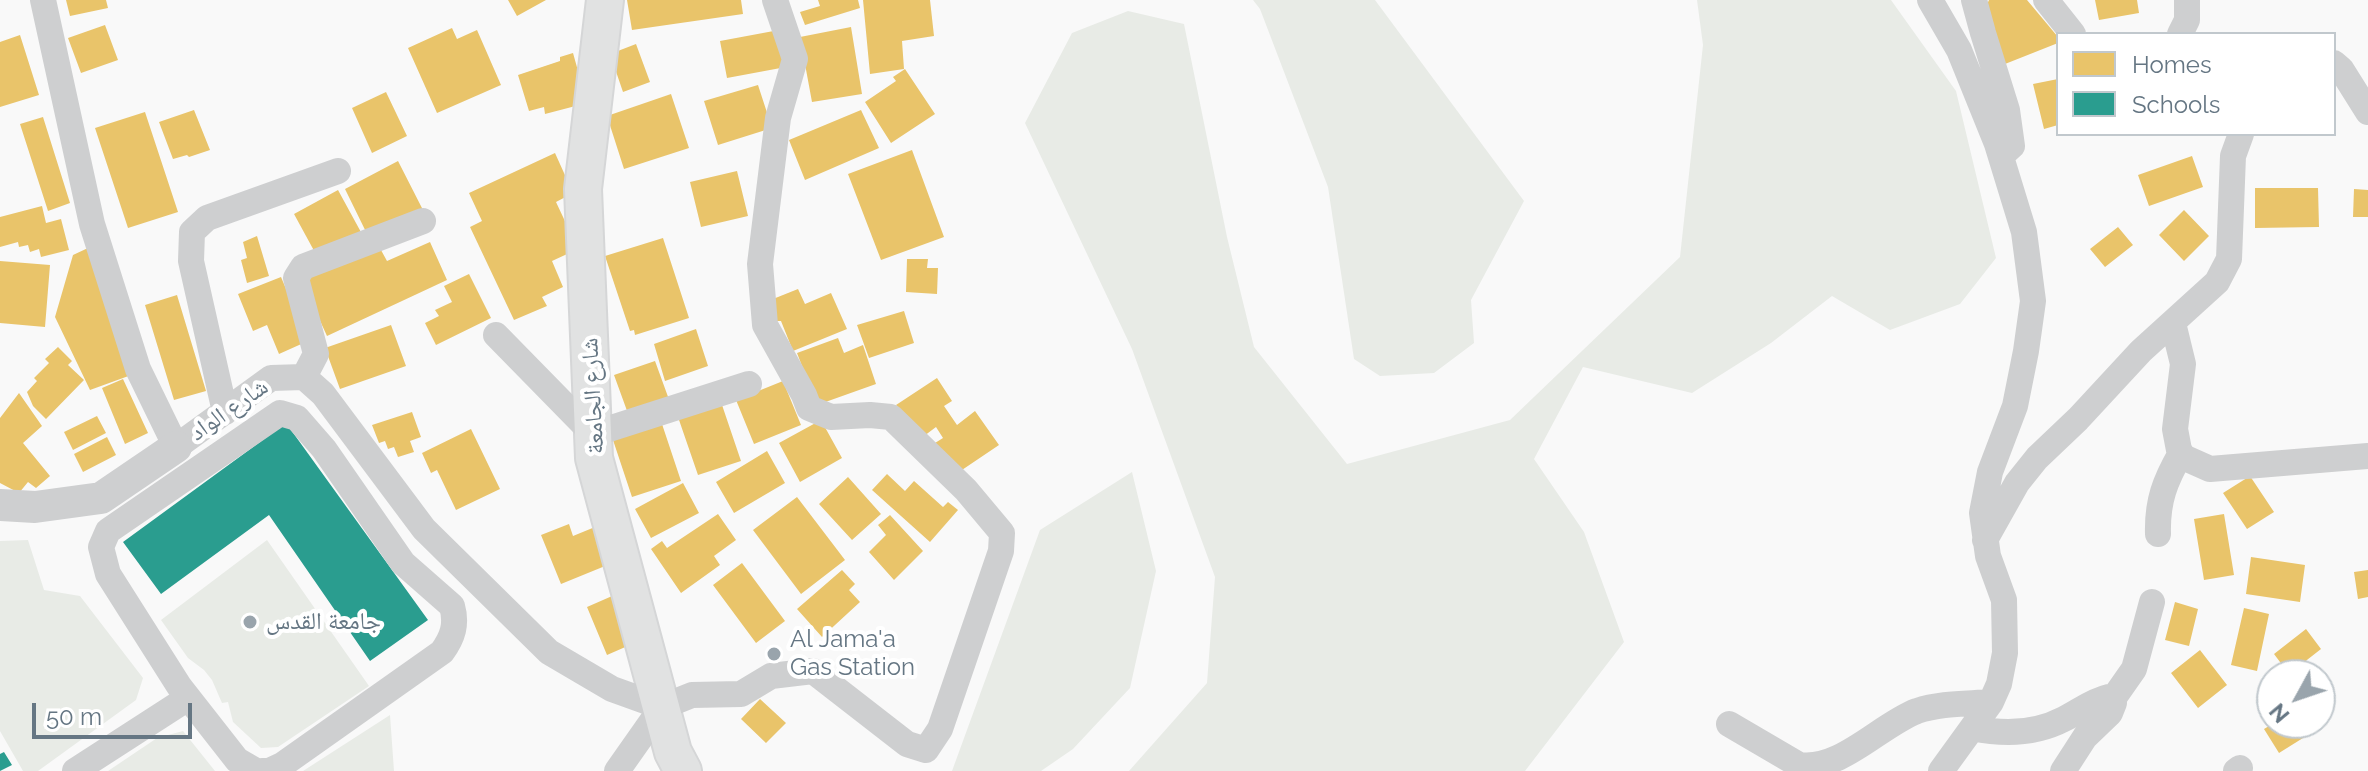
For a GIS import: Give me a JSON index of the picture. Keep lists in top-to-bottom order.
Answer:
{
  "streets": {
    "main road": ["شارع الجامعة"],
    "street": ["شارع الواد"]
  },
  "crossings": [
    ["شارع الجامعة", "شارع الواد"]
  ],
  "places": ["جامعة القدس", "Al Jama'a Gas Station"],
  "legend": ["Homes", "Schools"],
  "scale_bar": "50 m",
  "north": "bottom left"
}
